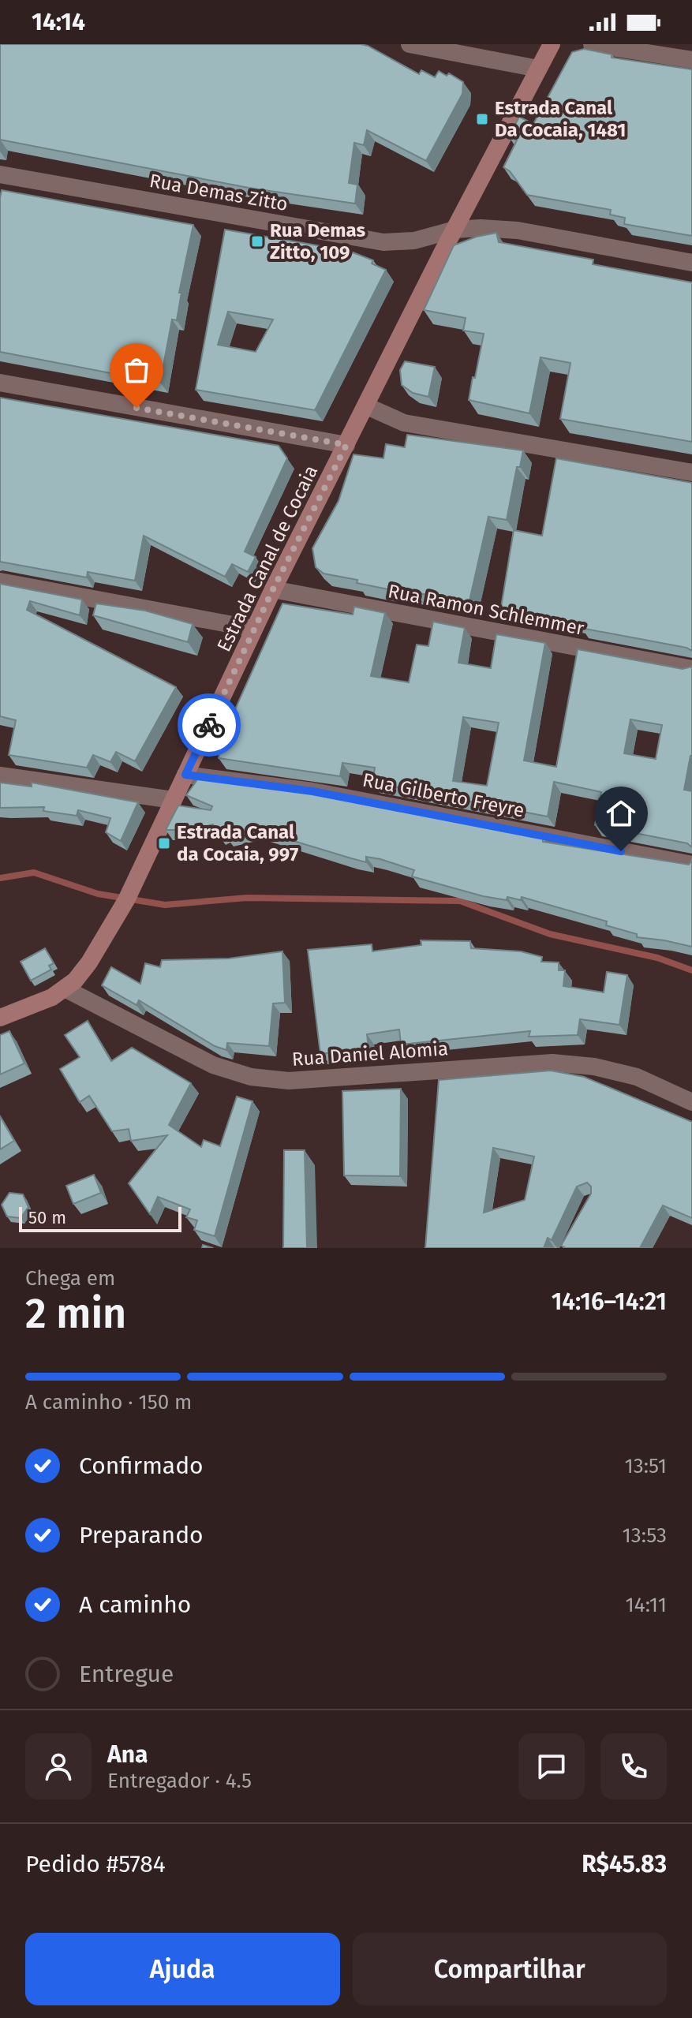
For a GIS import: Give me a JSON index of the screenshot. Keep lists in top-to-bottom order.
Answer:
{
  "streets": {
    "main road": ["Estrada Canal de Cocaia"],
    "street": [
      "Rua Demas Zitto",
      "Rua Ramon Schlemmer",
      "Rua Gilberto Freyre",
      "Rua Daniel Alomia"
    ]
  },
  "crossings": [
    ["Rua Demas Zitto", "Estrada Canal de Cocaia"],
    ["Estrada Canal de Cocaia", "Rua Ramon Schlemmer"],
    ["Estrada Canal de Cocaia", "Rua Gilberto Freyre"],
    ["Estrada Canal de Cocaia", "Rua Daniel Alomia"]
  ],
  "places": {
    "transit": ["Estrada Canal Da Cocaia, 1481", "Rua Demas Zitto, 109", "Estrada Canal da Cocaia, 997"]
  },
  "scale_bar": "50 m",
  "page": {
    "status": "14:14",
    "scale": "50 m",
    "heading": ["2 min", "Chega em", "14:16–14:21"],
    "panel": [
      "Ana",
      "Entregador · 4.5",
      "Pedido #5784",
      "R$45.83"
    ],
    "bar": "A caminho · 150 m",
    "list": [
      ["Confirmado", "13:51"],
      ["Preparando", "13:53"],
      ["A caminho", "14:11"],
      "Entregue"
    ],
    "buttons": ["Ajuda", "Compartilhar"]
  }
}
